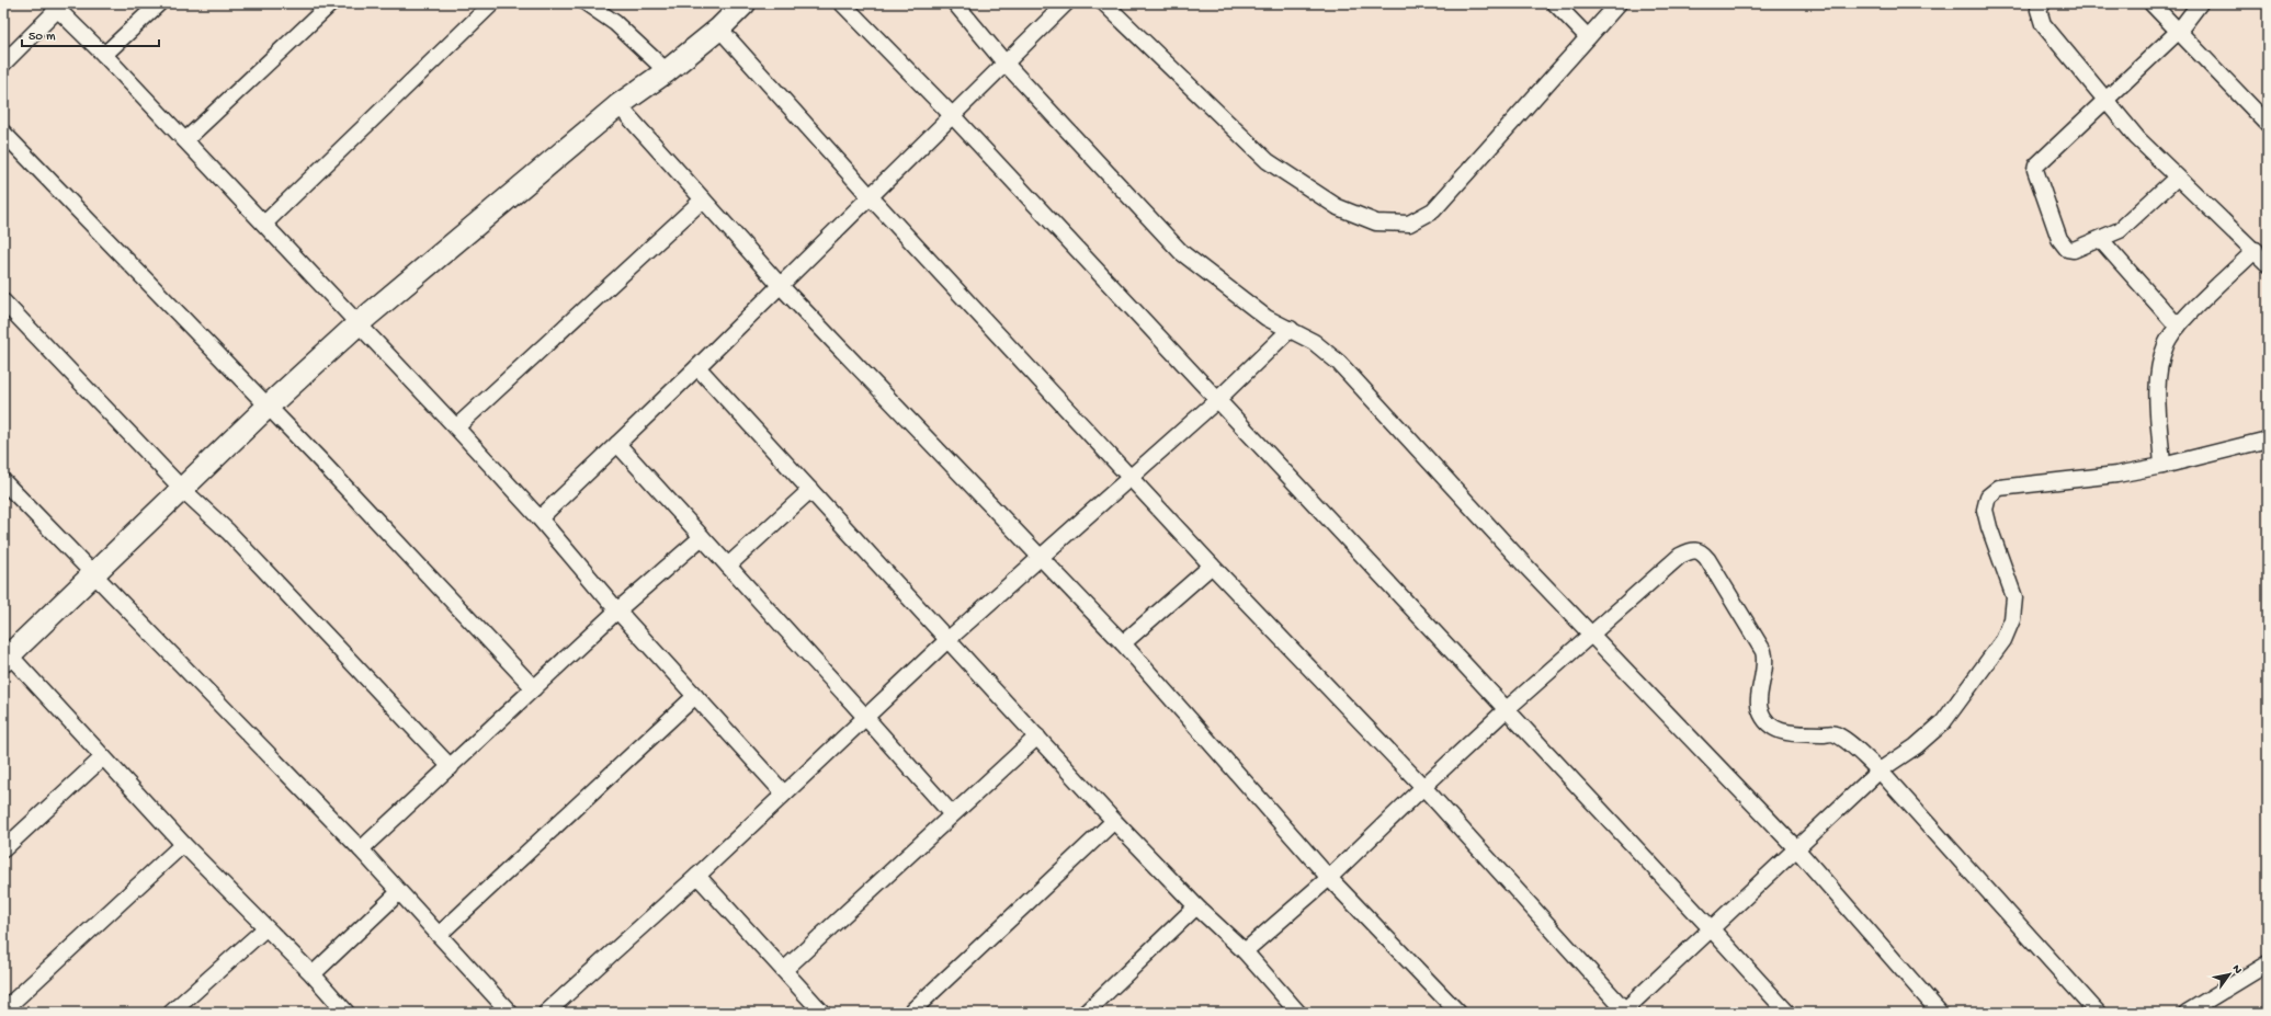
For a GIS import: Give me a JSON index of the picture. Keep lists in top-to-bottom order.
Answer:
{
  "scale_bar": "50 m",
  "north": "top right"
}
